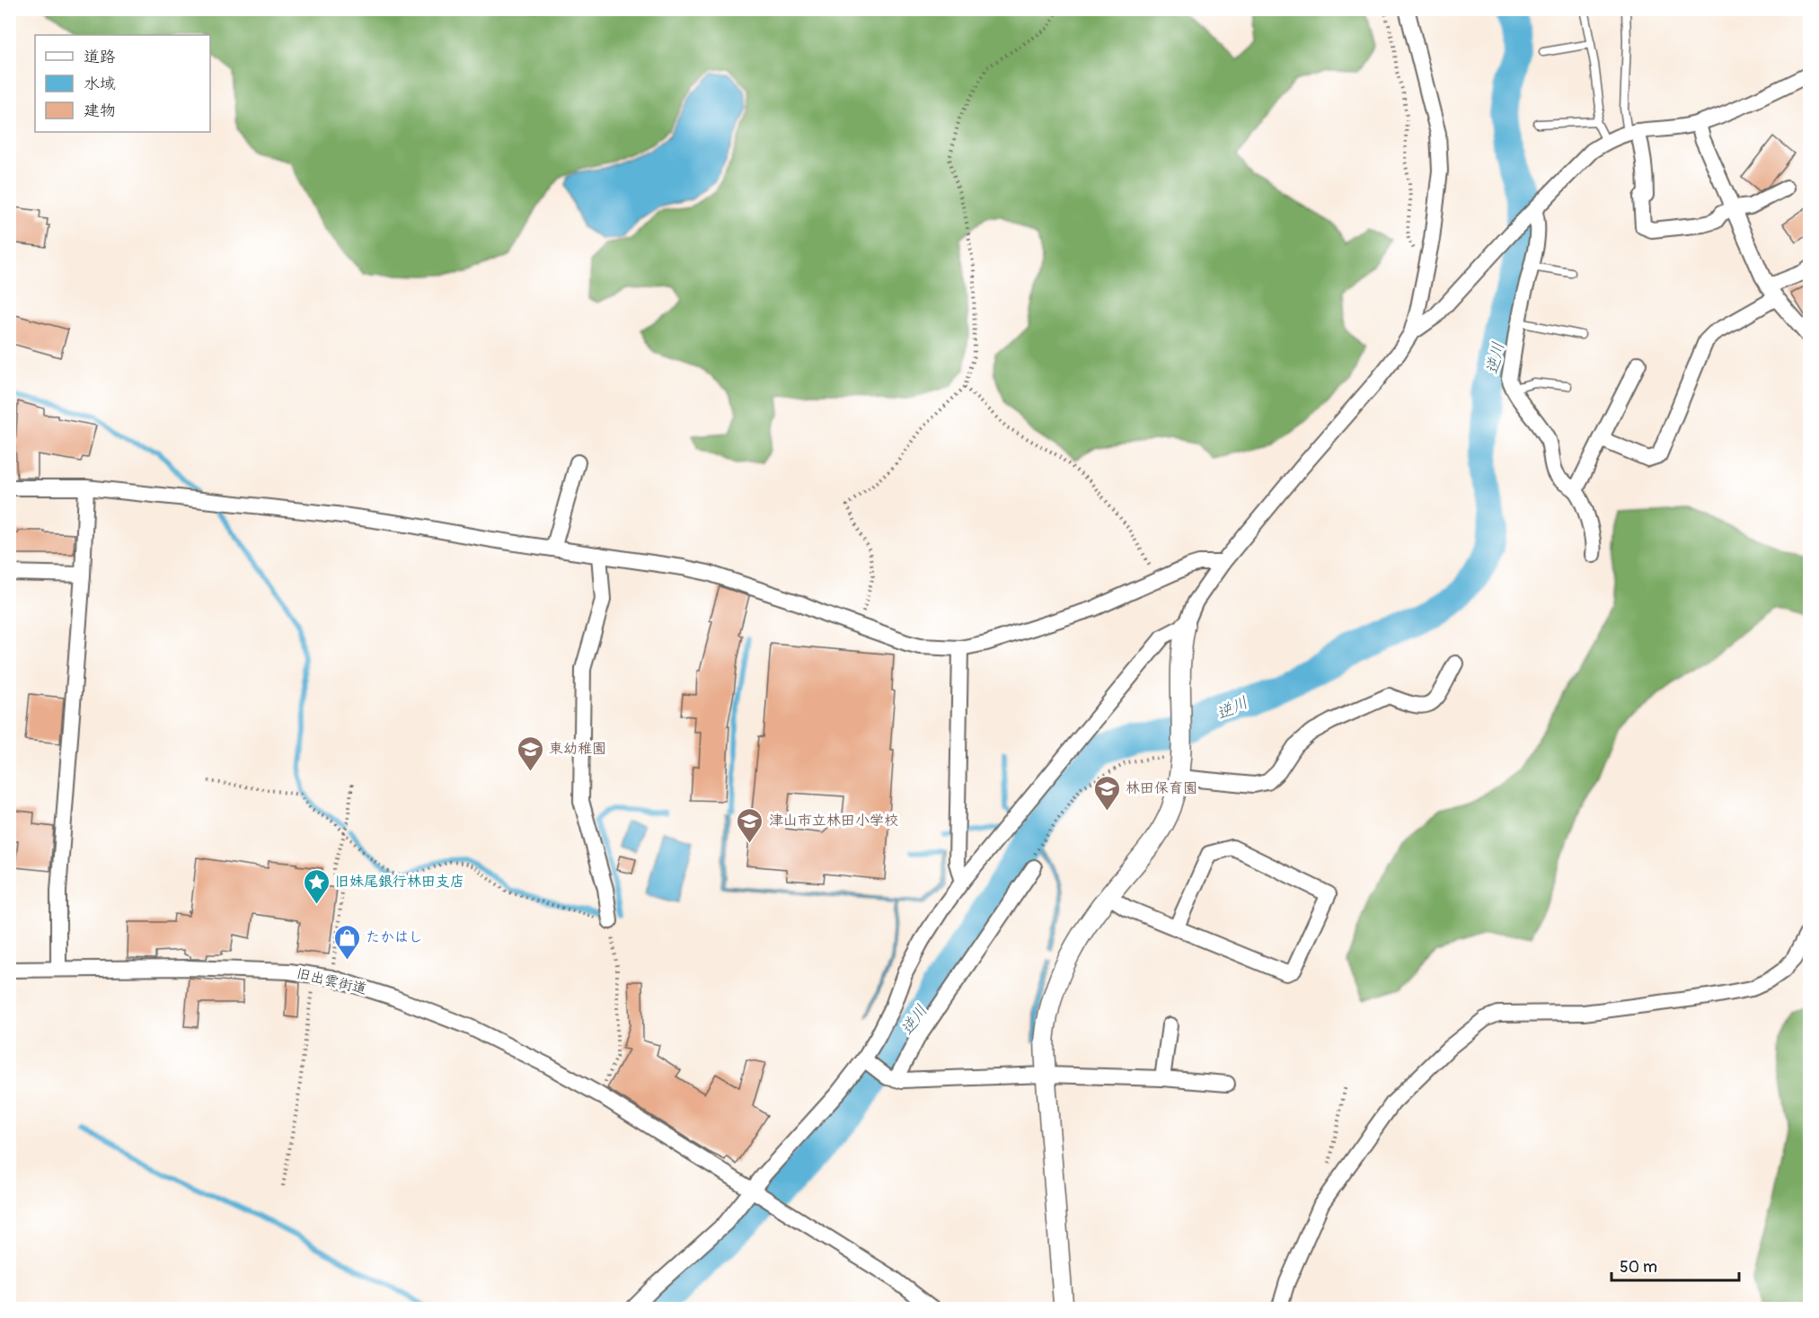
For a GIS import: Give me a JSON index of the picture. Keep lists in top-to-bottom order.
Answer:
{
  "streets": {
    "street": ["旧出雲街道"]
  },
  "water": ["逆川"],
  "places": {
    "school or university": ["東幼稚園", "林田保育園", "津山市立林田小学校"],
    "place": ["旧妹尾銀行林田支店"],
    "shop": ["たかはし"]
  },
  "legend": ["道路", "水域", "建物"],
  "scale_bar": "50 m"
}
